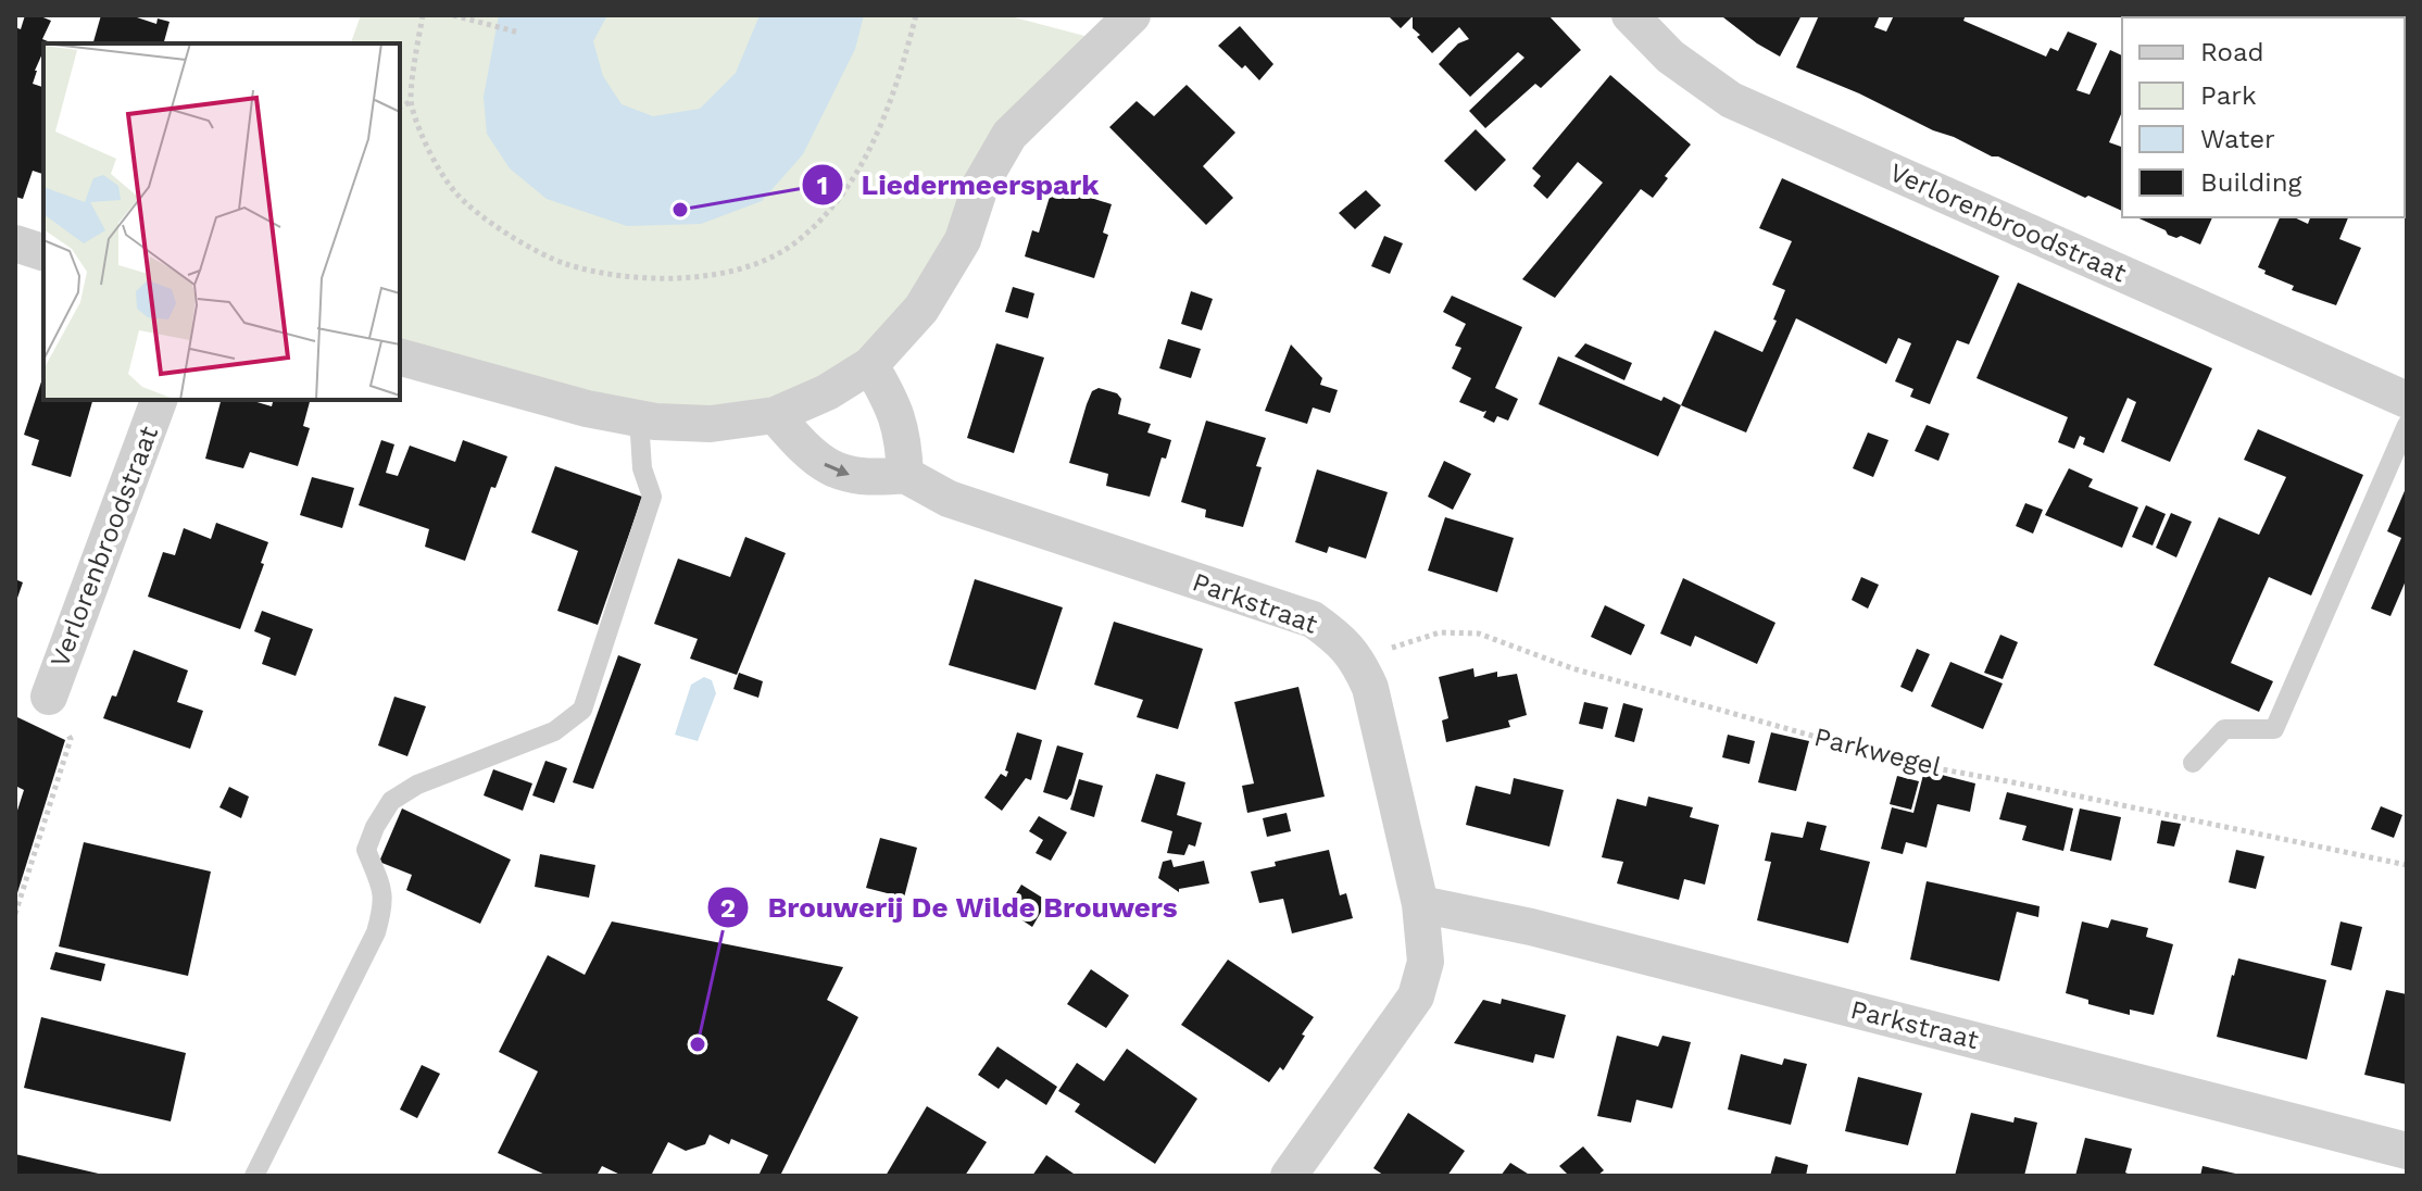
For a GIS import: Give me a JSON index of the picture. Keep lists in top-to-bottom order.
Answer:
{
  "streets": {
    "street": ["Verlorenbroodstraat", "Parkstraat"],
    "path": ["Parkwegel"]
  },
  "crossings": [
    ["Parkstraat", "Parkwegel"]
  ],
  "places": ["Liedermeerspark", "Brouwerij De Wilde Brouwers"],
  "legend": [
    "Road",
    "Park",
    "Water",
    "Building"
  ]
}
